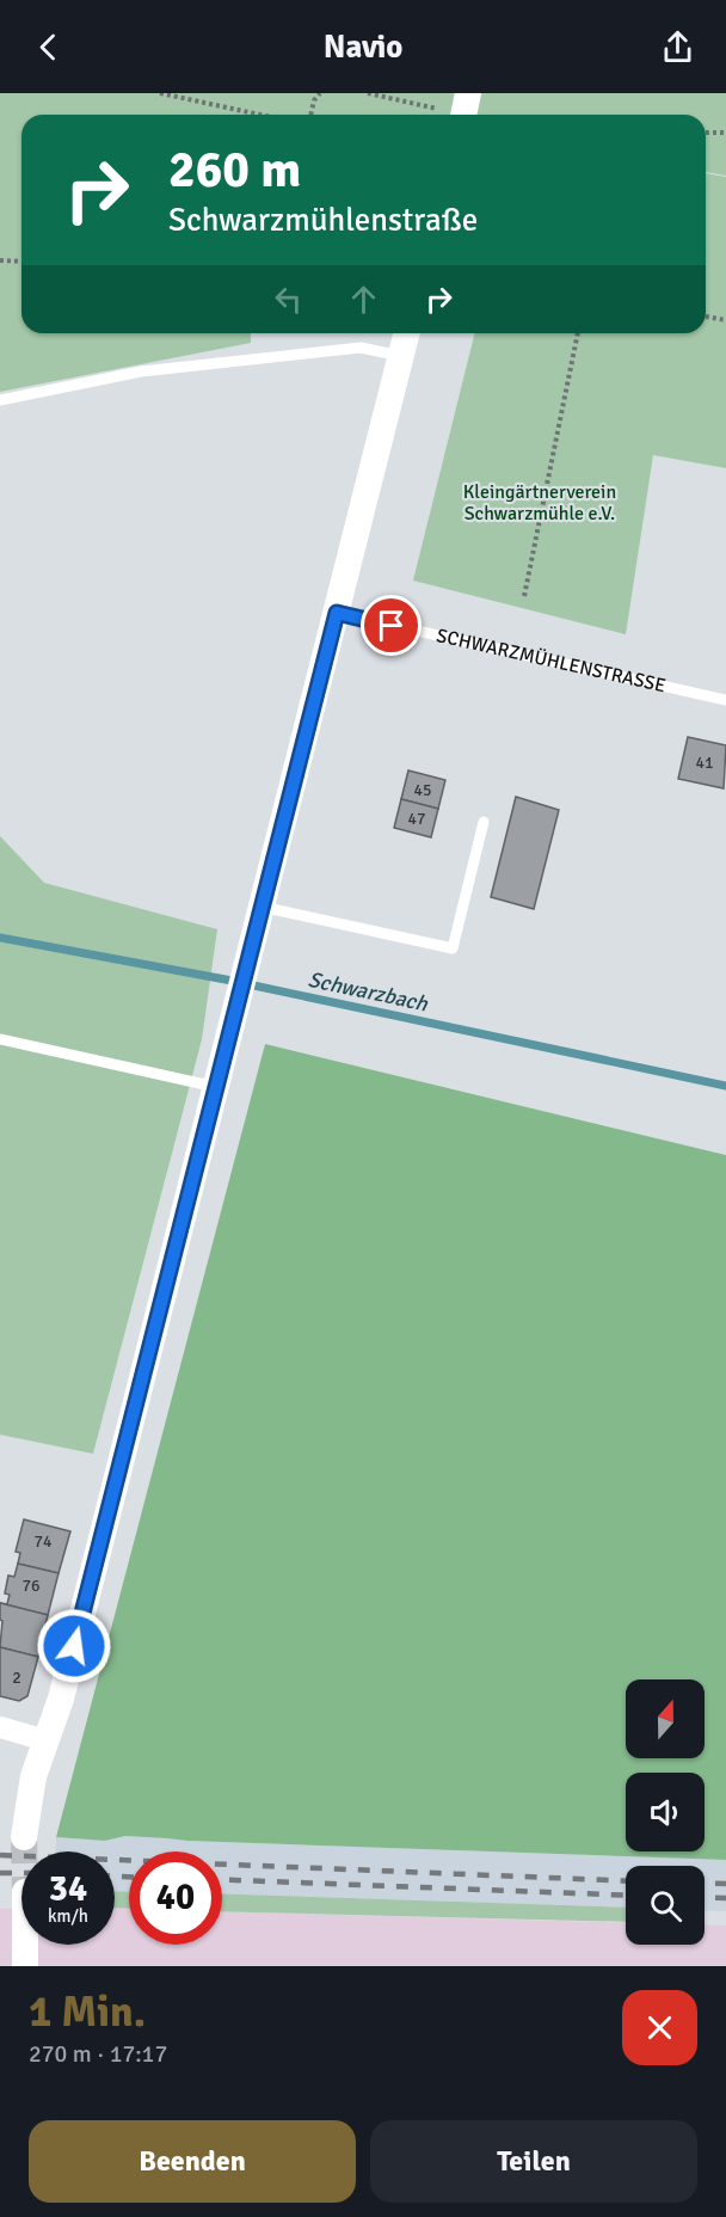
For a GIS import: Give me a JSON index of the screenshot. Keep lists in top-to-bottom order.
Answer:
{
  "streets": {
    "lane": ["SCHWARZMÜHLENSTRASSE"]
  },
  "water": ["Schwarzbach"],
  "parks": ["Kleingärtnerverein Schwarzmühle e.V."],
  "house_numbers": [
    "41",
    "45",
    "47",
    "74",
    "76",
    "2"
  ],
  "north": "top",
  "page": {
    "header": "Navio",
    "turn": ["260 m", "Schwarzmühlenstraße"],
    "speed": "34 km/h",
    "limit": "40",
    "heading": ["1 Min.", "270 m · 17:17"],
    "buttons": ["Beenden", "Teilen"]
  }
}
